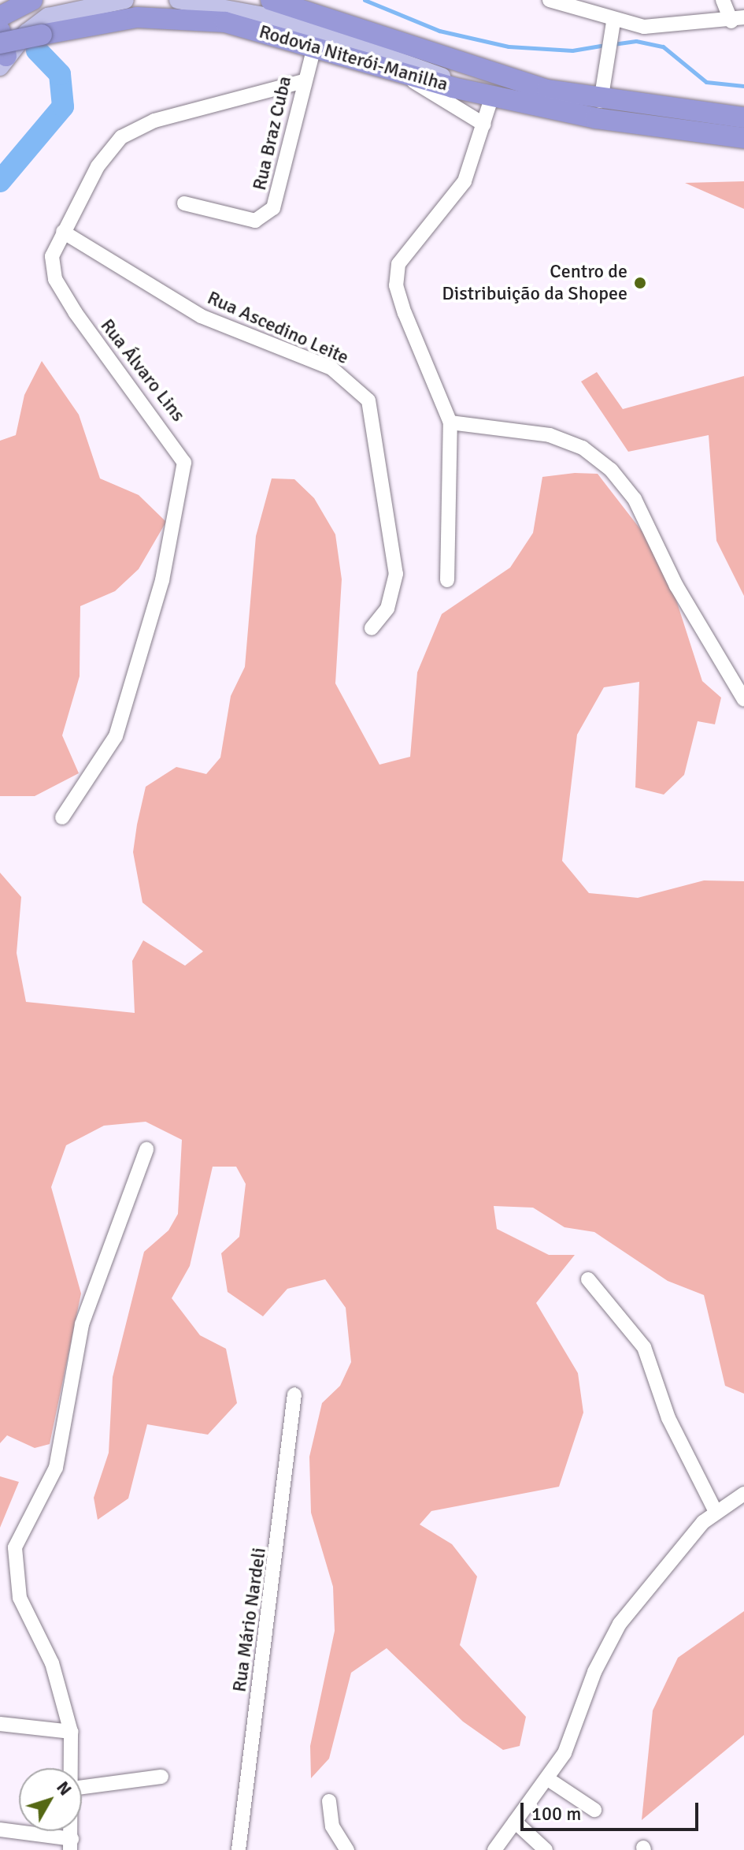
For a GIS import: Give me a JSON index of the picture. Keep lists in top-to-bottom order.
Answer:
{
  "streets": {
    "highway": ["Rodovia Niterói-Manilha"],
    "street": [
      "Rua Braz Cuba",
      "Rua Ascedino Leite",
      "Rua Álvaro Lins",
      "Rua Mário Nardeli"
    ]
  },
  "crossings": [
    ["Rodovia Niterói-Manilha", "Rua Braz Cuba"],
    ["Rua Braz Cuba", "Rua Álvaro Lins"],
    ["Rua Ascedino Leite", "Rua Álvaro Lins"]
  ],
  "places": ["Centro de Distribuição da Shopee"],
  "scale_bar": "100 m",
  "north": "top right"
}
